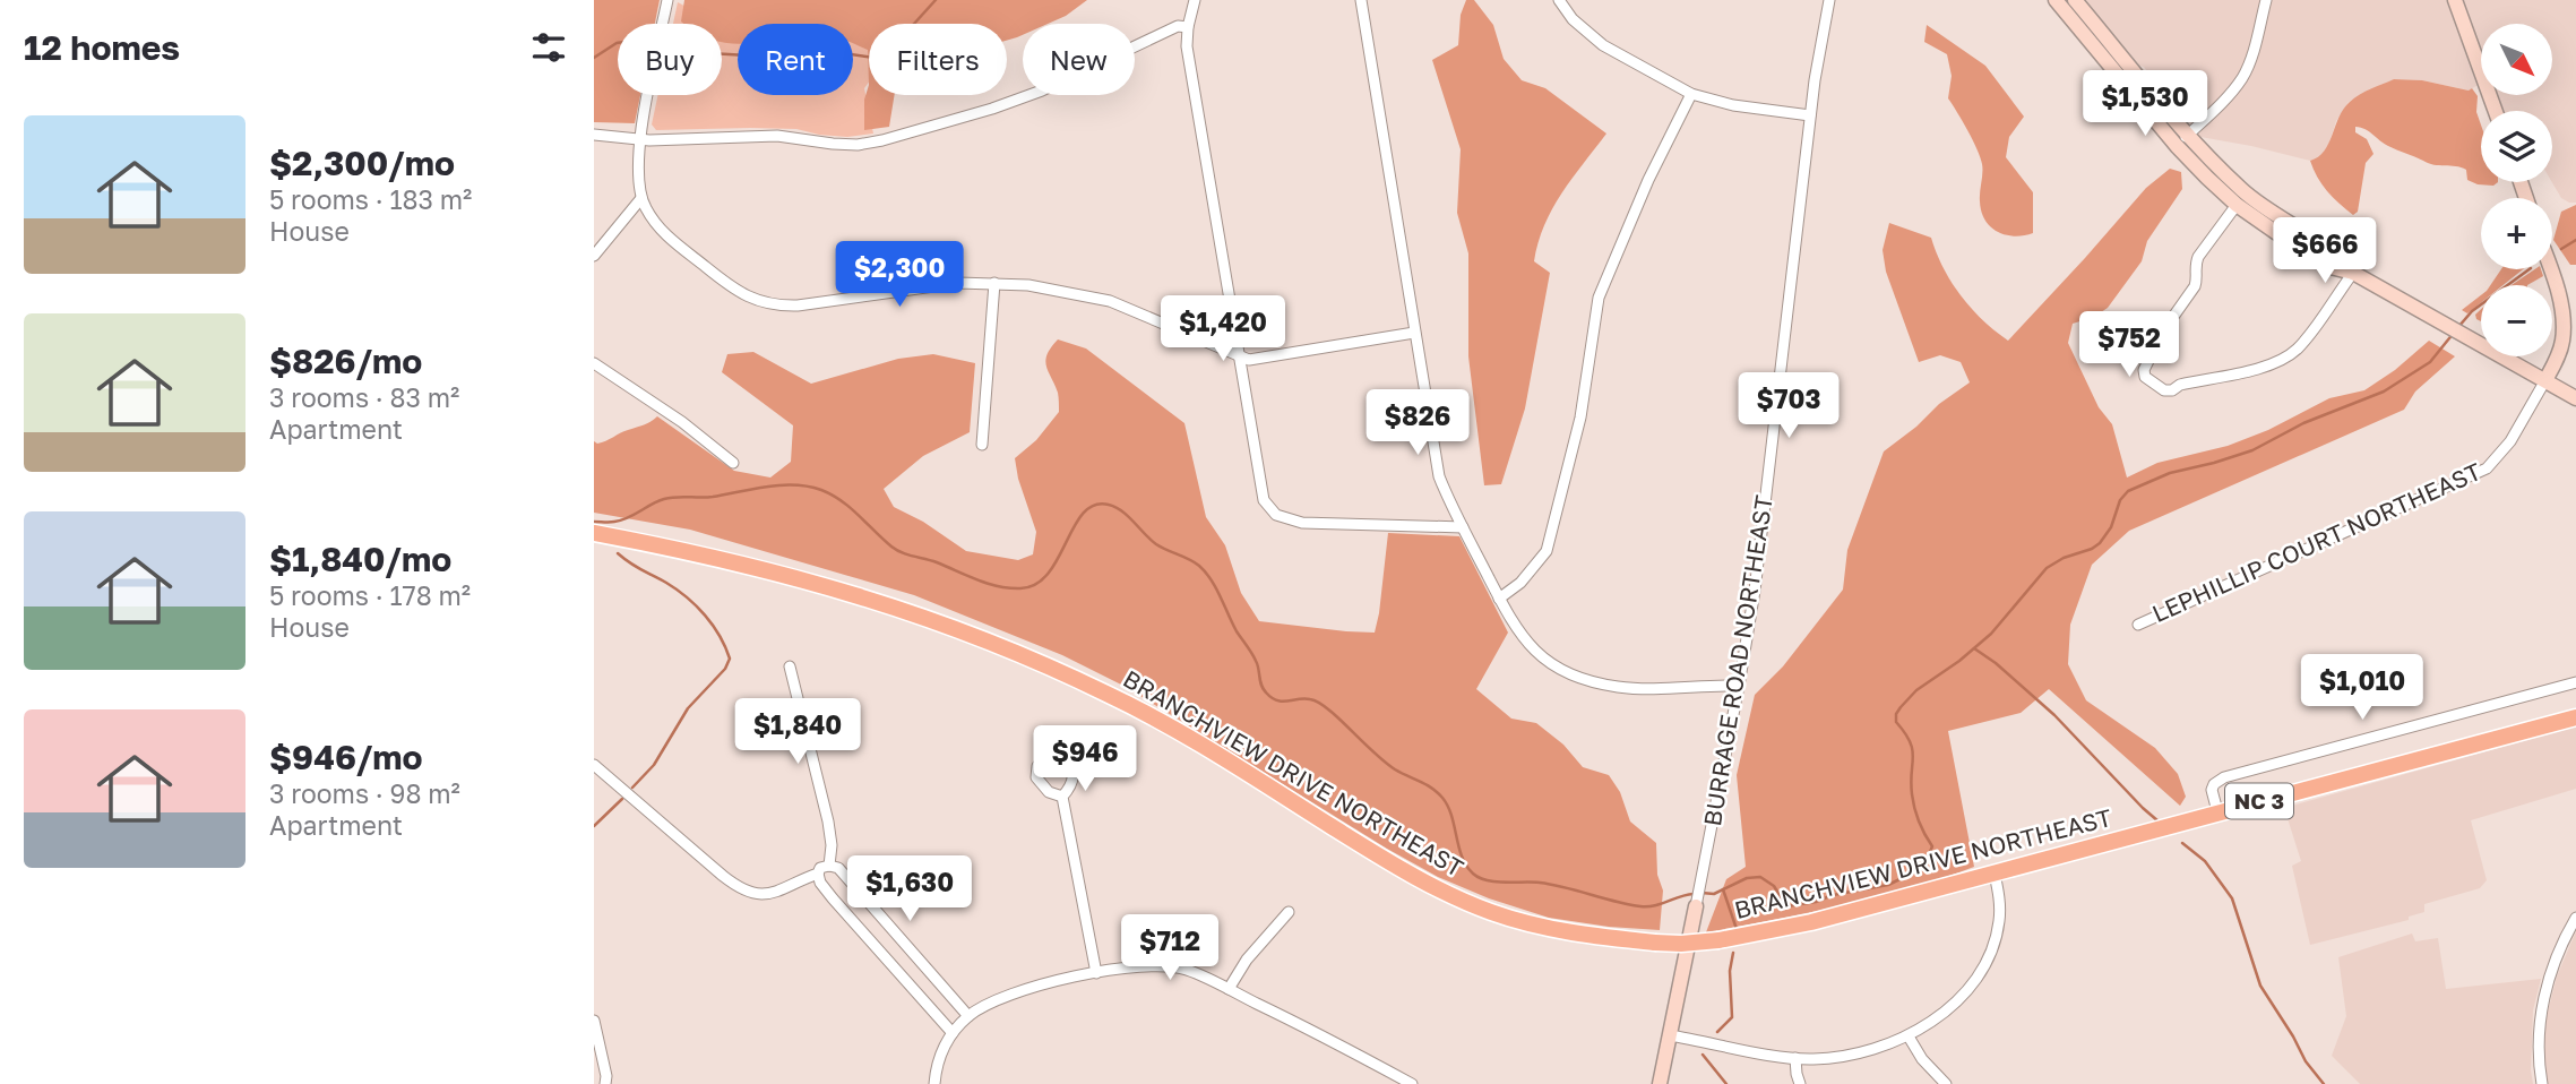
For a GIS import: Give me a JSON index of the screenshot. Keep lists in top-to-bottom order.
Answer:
{
  "streets": {
    "main road": ["BURRAGE ROAD NORTHEAST", "BRANCHVIEW DRIVE NORTHEAST", "NC 3"],
    "street": ["LEPHILLIP COURT NORTHEAST"]
  },
  "north": "bottom right",
  "page": {
    "heading": "12 homes",
    "map_buttons": ["+", "−"],
    "chip": [
      "Buy",
      "Rent",
      "Filters",
      "New"
    ],
    "price": [
      "$1,530",
      "$666",
      "$2,300",
      "$1,420",
      "$752",
      "$703",
      "$826",
      "$1,010",
      "$1,840",
      "$946",
      "$1,630",
      "$712"
    ],
    "list": [
      {
        "name": "$2,300/mo",
        "note": "5 rooms · 183 m² · House"
      },
      {
        "name": "$826/mo",
        "note": "3 rooms · 83 m² · Apartment"
      },
      {
        "name": "$1,840/mo",
        "note": "5 rooms · 178 m² · House"
      },
      {
        "name": "$946/mo",
        "note": "3 rooms · 98 m² · Apartment"
      }
    ]
  }
}
